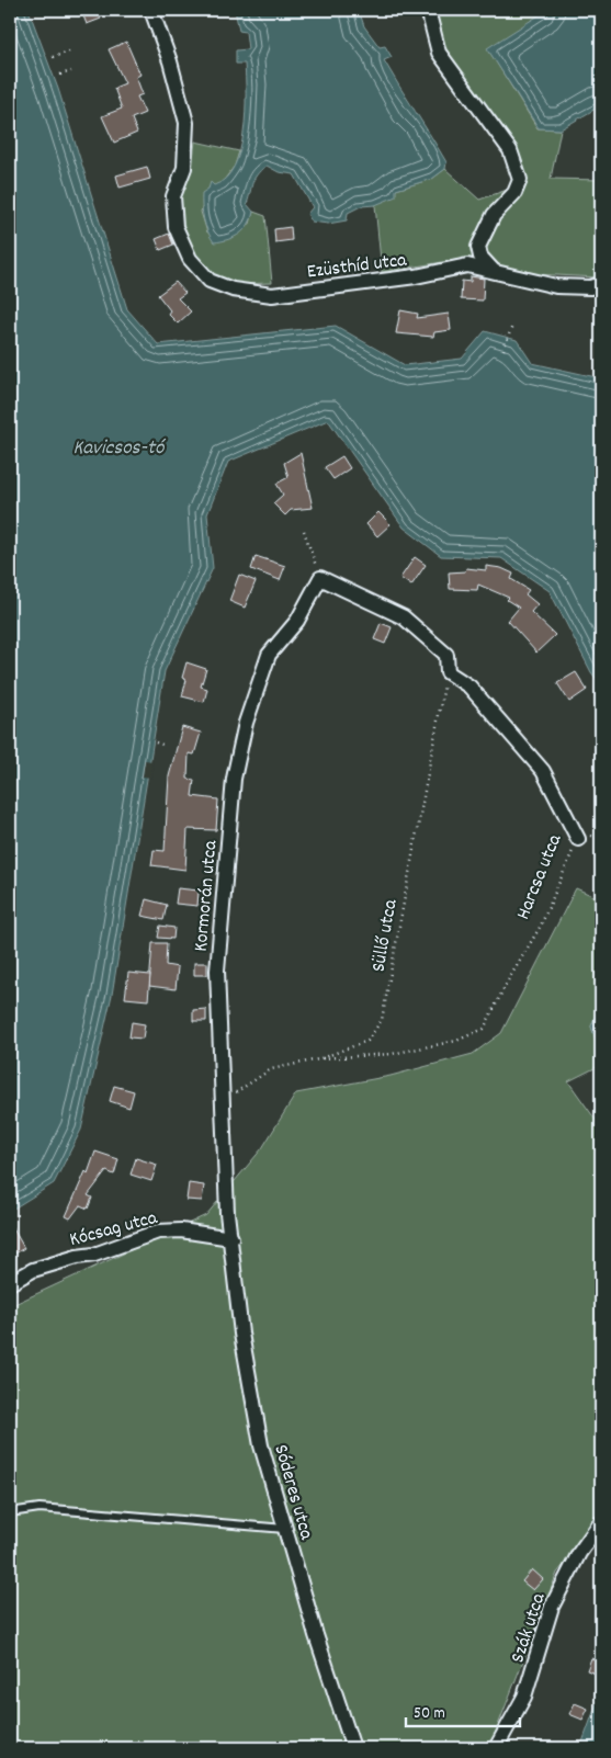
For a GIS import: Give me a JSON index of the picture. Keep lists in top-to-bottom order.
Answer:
{
  "streets": {
    "street": [
      "Ezüsthíd utca",
      "Harcsa utca",
      "Kormorán utca",
      "Kócsag utca",
      "Sóderes utca",
      "Szák utca"
    ],
    "path": ["Süllő utca"]
  },
  "crossings": [
    ["Harcsa utca", "Süllő utca"],
    ["Kormorán utca", "Süllő utca"],
    ["Kormorán utca", "Kócsag utca"],
    ["Kormorán utca", "Sóderes utca"],
    ["Kócsag utca", "Sóderes utca"]
  ],
  "water": ["Kavicsos-tó"],
  "scale_bar": "50 m"
}
